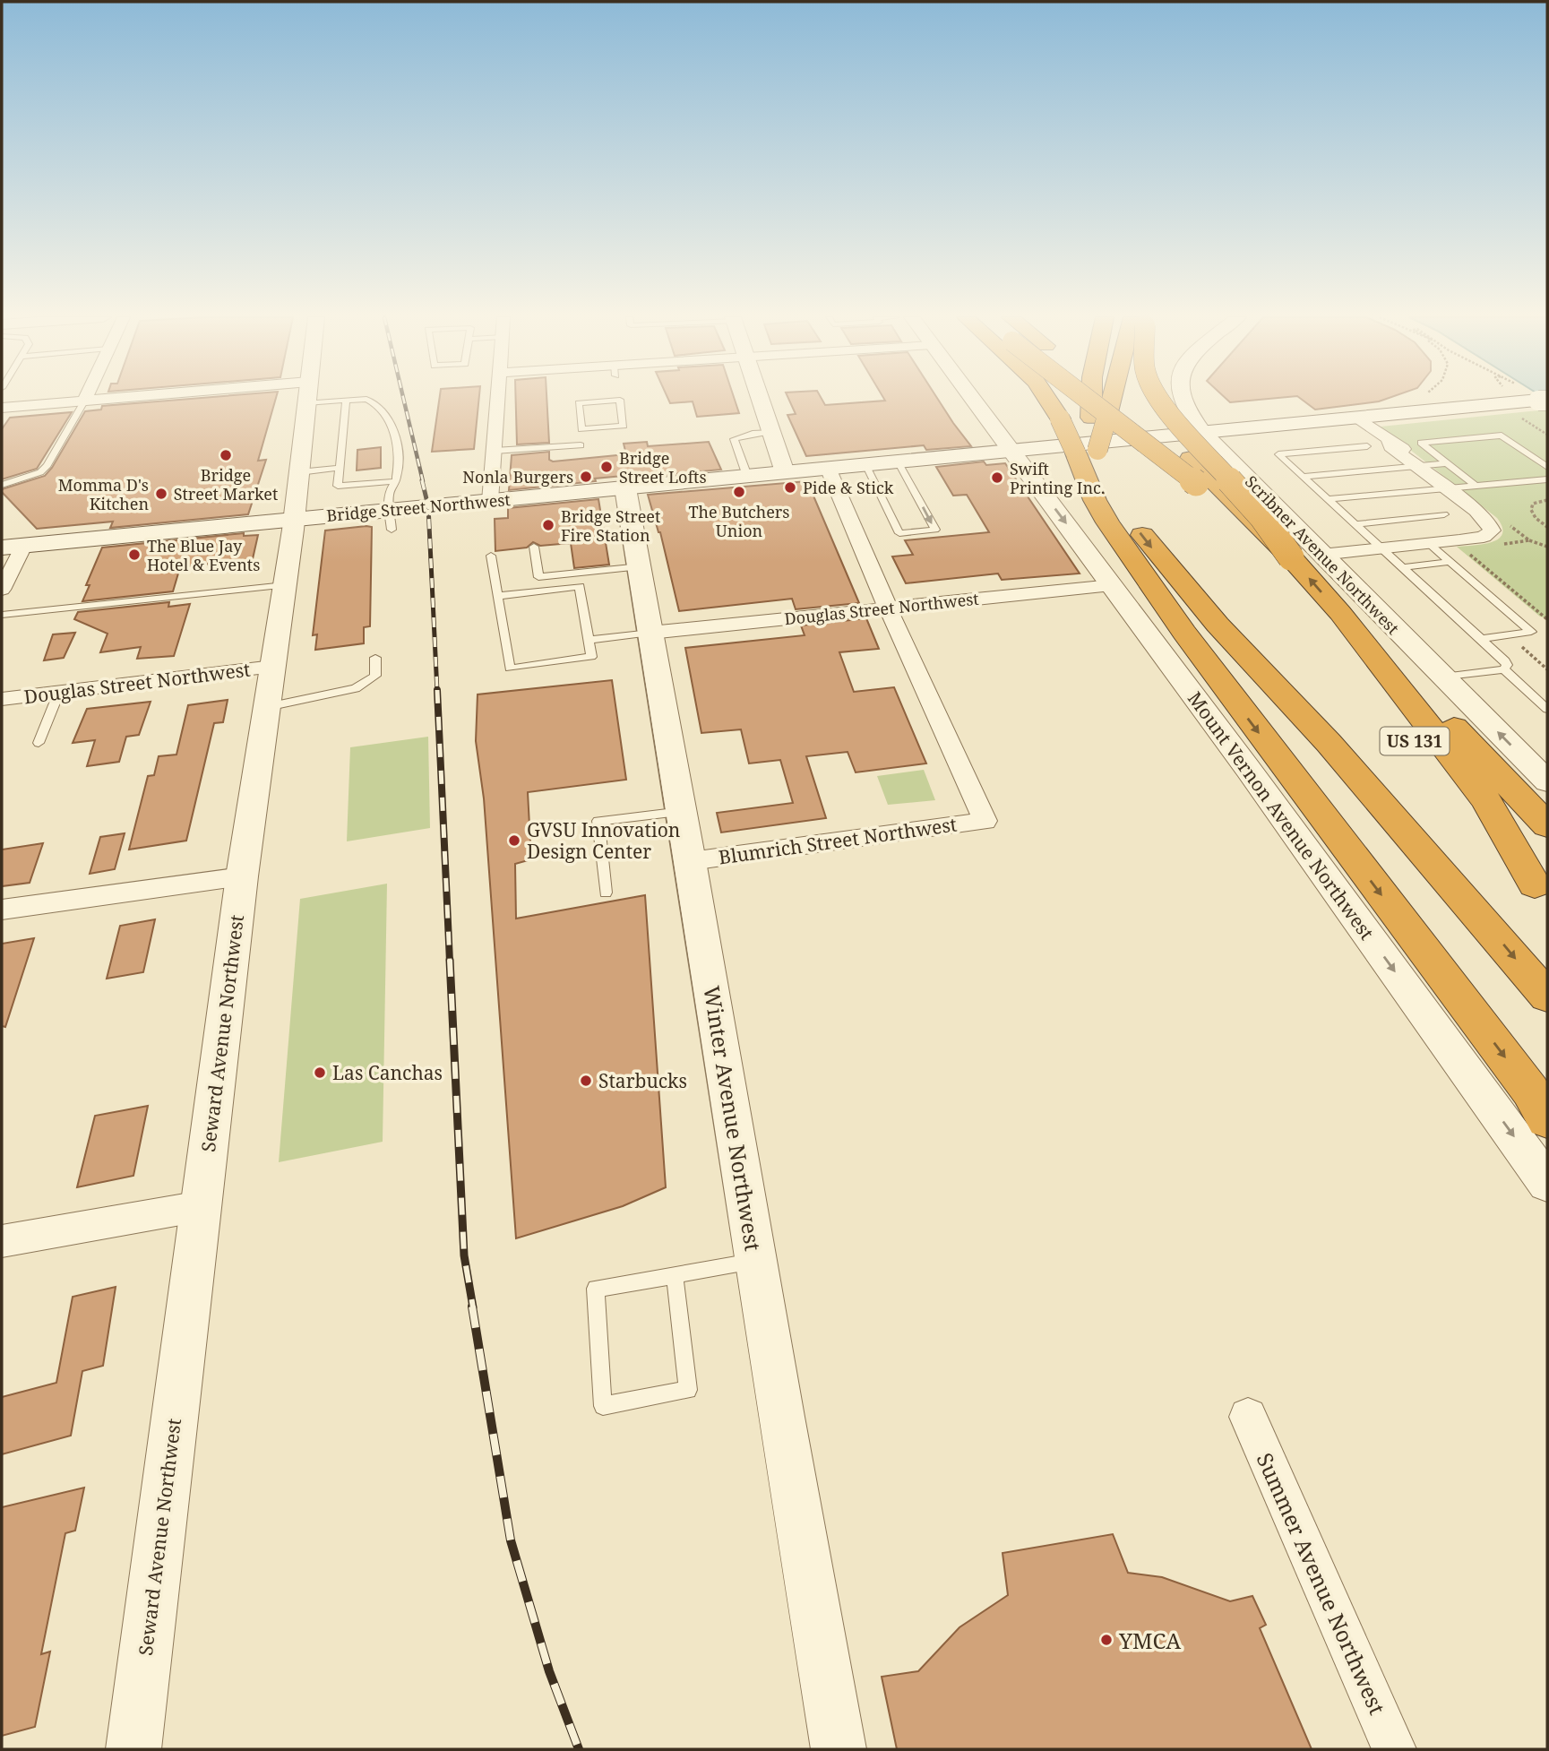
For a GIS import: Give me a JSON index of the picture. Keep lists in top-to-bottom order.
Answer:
{
  "streets": {
    "highway": ["US 131"],
    "main road": ["Bridge Street Northwest"],
    "street": [
      "Scribner Avenue Northwest",
      "Douglas Street Northwest",
      "Mount Vernon Avenue Northwest",
      "Blumrich Street Northwest",
      "Seward Avenue Northwest",
      "Winter Avenue Northwest",
      "Summer Avenue Northwest"
    ]
  },
  "crossings": [
    ["Bridge Street Northwest", "Scribner Avenue Northwest"],
    ["Bridge Street Northwest", "Mount Vernon Avenue Northwest"],
    ["Bridge Street Northwest", "Seward Avenue Northwest"],
    ["Bridge Street Northwest", "Winter Avenue Northwest"],
    ["Douglas Street Northwest", "Mount Vernon Avenue Northwest"],
    ["Douglas Street Northwest", "Blumrich Street Northwest"],
    ["Douglas Street Northwest", "Seward Avenue Northwest"],
    ["Douglas Street Northwest", "Winter Avenue Northwest"],
    ["Blumrich Street Northwest", "Winter Avenue Northwest"]
  ],
  "one_way": ["Mount Vernon Avenue Northwest"],
  "places": [
    "Bridge Street Market",
    "Bridge Street Lofts",
    "Nonla Burgers",
    "Swift Printing Inc.",
    "Pide & Stick",
    "The Butchers Union",
    "Momma D's Kitchen",
    "Bridge Street Fire Station",
    "The Blue Jay Hotel & Events",
    "GVSU Innovation Design Center",
    "Las Canchas",
    "Starbucks",
    "YMCA"
  ]
}
